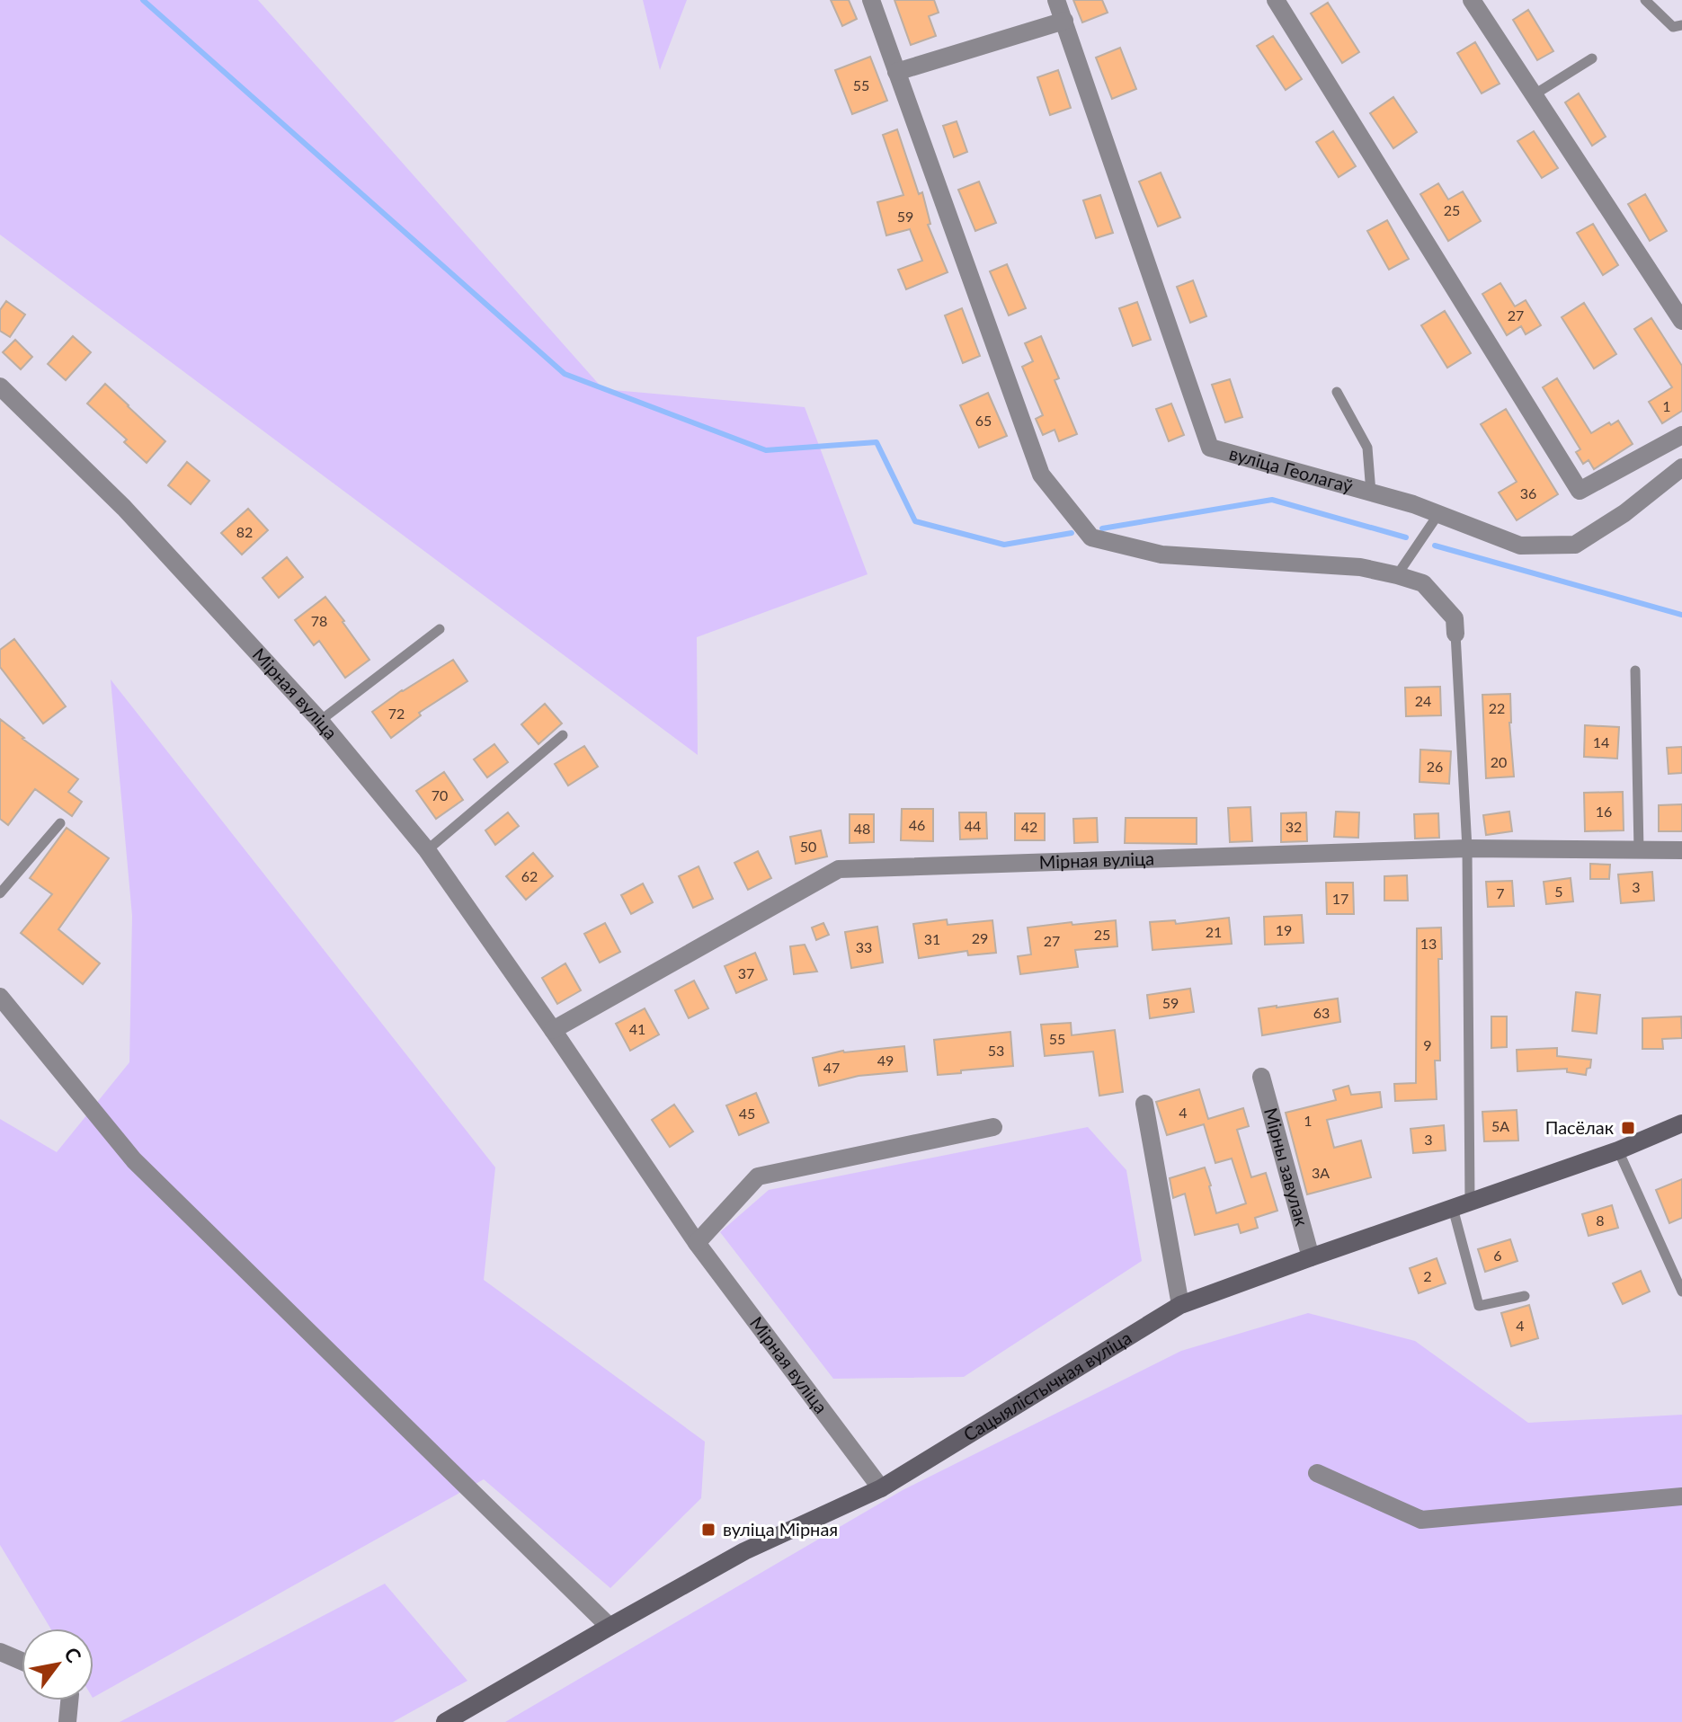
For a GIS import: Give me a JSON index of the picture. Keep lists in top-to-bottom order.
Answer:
{
  "streets": {
    "main road": ["Сацыялістычная вуліца"],
    "street": ["вуліца Геолагаў", "Мірная вуліца", "Мірны завулак"]
  },
  "crossings": [
    ["Мірная вуліца", "Сацыялістычная вуліца"],
    ["Мірны завулак", "Сацыялістычная вуліца"]
  ],
  "places": {
    "transit": ["Пасёлак", "вуліца Мірная"]
  },
  "house_numbers": [
    "55",
    "25",
    "59",
    "27",
    "1",
    "65",
    "36",
    "82",
    "78",
    "24",
    "22",
    "72",
    "14",
    "20",
    "26",
    "70",
    "16",
    "46",
    "44",
    "42",
    "32",
    "48",
    "50",
    "62",
    "3",
    "5",
    "7",
    "17",
    "19",
    "21",
    "25",
    "29",
    "31",
    "27",
    "13",
    "33",
    "37",
    "59",
    "63",
    "41",
    "55",
    "9",
    "53",
    "49",
    "47",
    "4",
    "45",
    "1",
    "5А",
    "3",
    "3А",
    "8",
    "6",
    "2",
    "4"
  ],
  "north": "top right"
}
